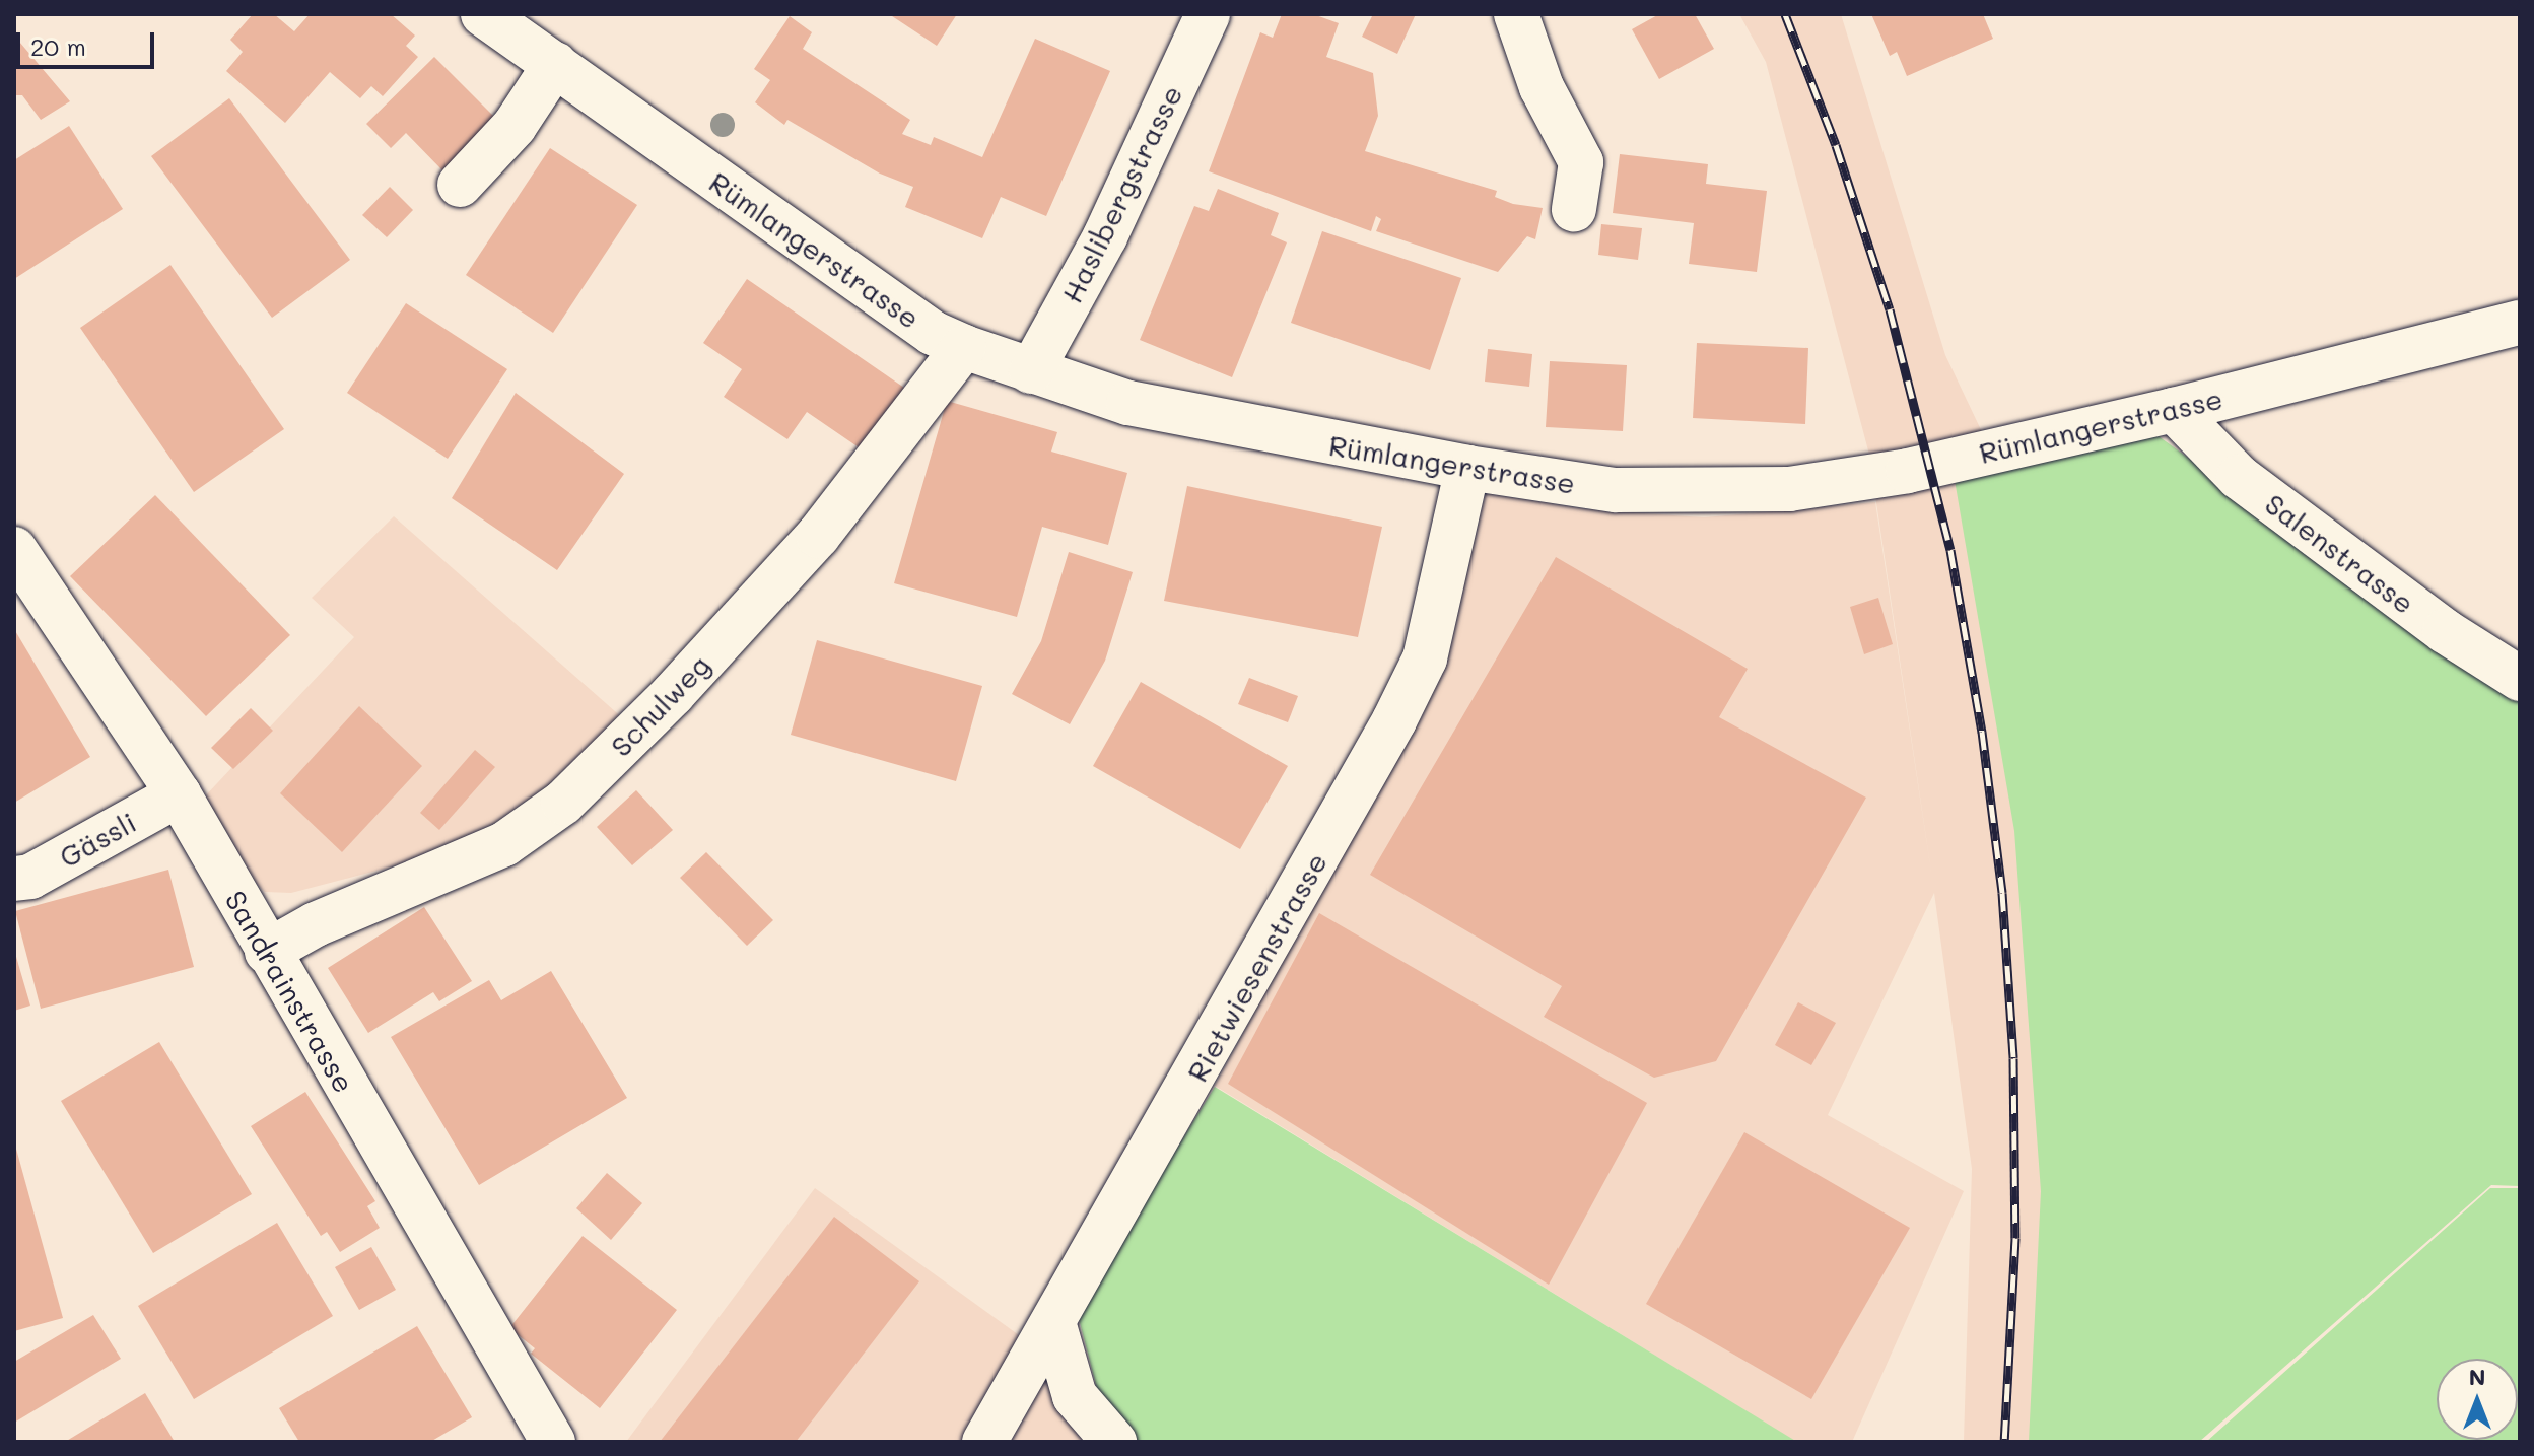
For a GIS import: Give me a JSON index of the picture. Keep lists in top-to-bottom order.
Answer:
{
  "streets": {
    "street": [
      "Haslibergstrasse",
      "Rümlangerstrasse",
      "Salenstrasse",
      "Schulweg",
      "Gässli",
      "Rietwiesenstrasse",
      "Sandrainstrasse"
    ]
  },
  "crossings": [
    ["Haslibergstrasse", "Rümlangerstrasse"],
    ["Rümlangerstrasse", "Salenstrasse"],
    ["Rümlangerstrasse", "Schulweg"],
    ["Rümlangerstrasse", "Rietwiesenstrasse"],
    ["Schulweg", "Sandrainstrasse"],
    ["Gässli", "Sandrainstrasse"]
  ],
  "scale_bar": "20 m",
  "north": "top"
}
